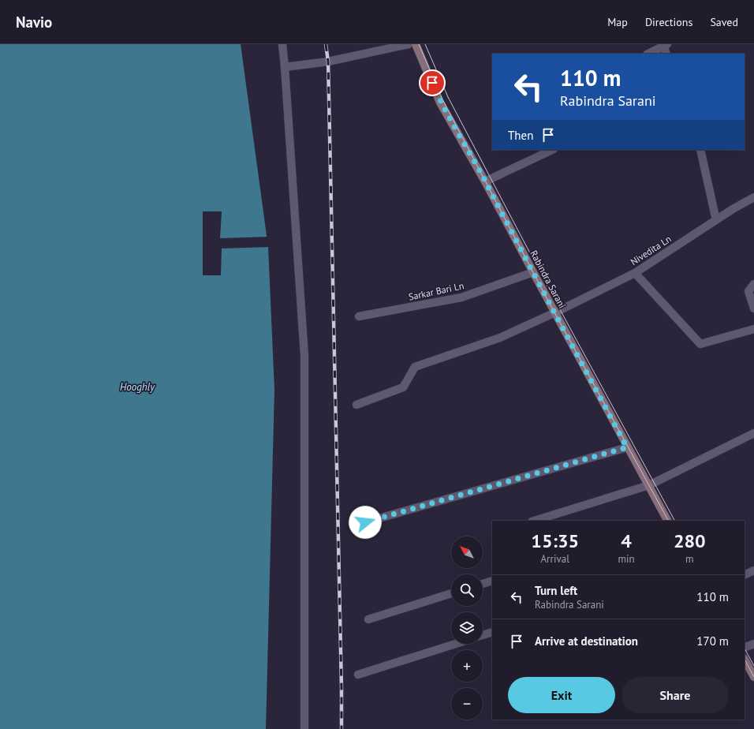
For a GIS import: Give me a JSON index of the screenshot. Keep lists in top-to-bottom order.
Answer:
{
  "streets": {
    "main road": ["Rabindra Sarani"],
    "street": ["Nivedita Ln", "Sarkar Bari Ln"]
  },
  "crossings": [
    ["Nivedita Ln", "Rabindra Sarani"],
    ["Rabindra Sarani", "Sarkar Bari Ln"]
  ],
  "water": ["Hooghly"],
  "north": "top left",
  "page": {
    "header": "Navio",
    "nav": ["Map", "Directions", "Saved"],
    "turn": ["110 m", "Rabindra Sarani"],
    "then": "Then",
    "eta": [
      "15:35",
      "Arrival",
      "4",
      "min",
      "280",
      "m"
    ],
    "map_buttons": ["+", "−"],
    "list": [
      {
        "name": "Turn left",
        "note": "Rabindra Sarani",
        "value": "110 m"
      },
      {
        "name": "Arrive at destination",
        "value": "170 m"
      }
    ],
    "buttons": ["Exit", "Share"]
  }
}
